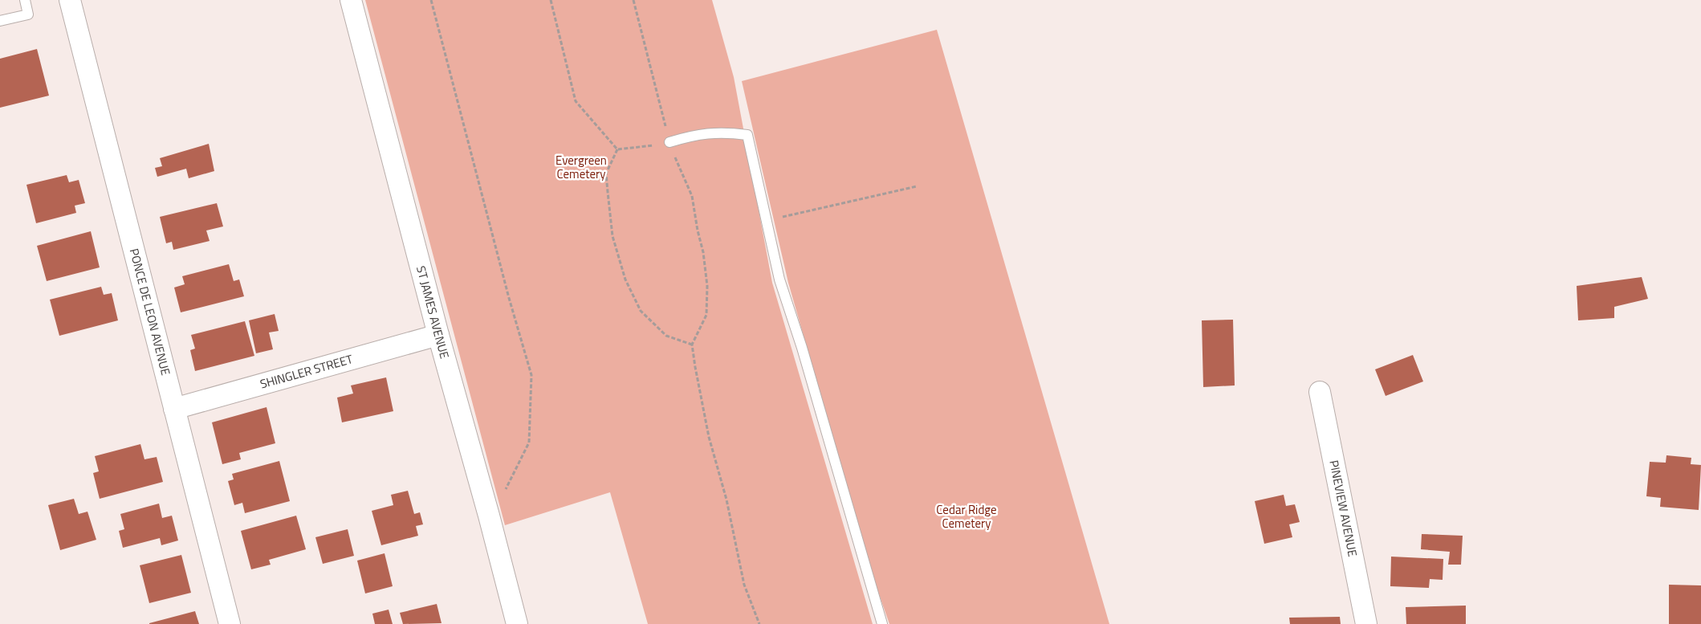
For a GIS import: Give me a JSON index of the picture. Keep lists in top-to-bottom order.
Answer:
{
  "streets": {
    "street": [
      "PONCE DE LEON AVENUE",
      "ST JAMES AVENUE",
      "SHINGLER STREET",
      "PINEVIEW AVENUE"
    ]
  },
  "crossings": [
    ["PONCE DE LEON AVENUE", "SHINGLER STREET"],
    ["ST JAMES AVENUE", "SHINGLER STREET"]
  ],
  "parks": ["Evergreen Cemetery", "Cedar Ridge Cemetery"]
}
